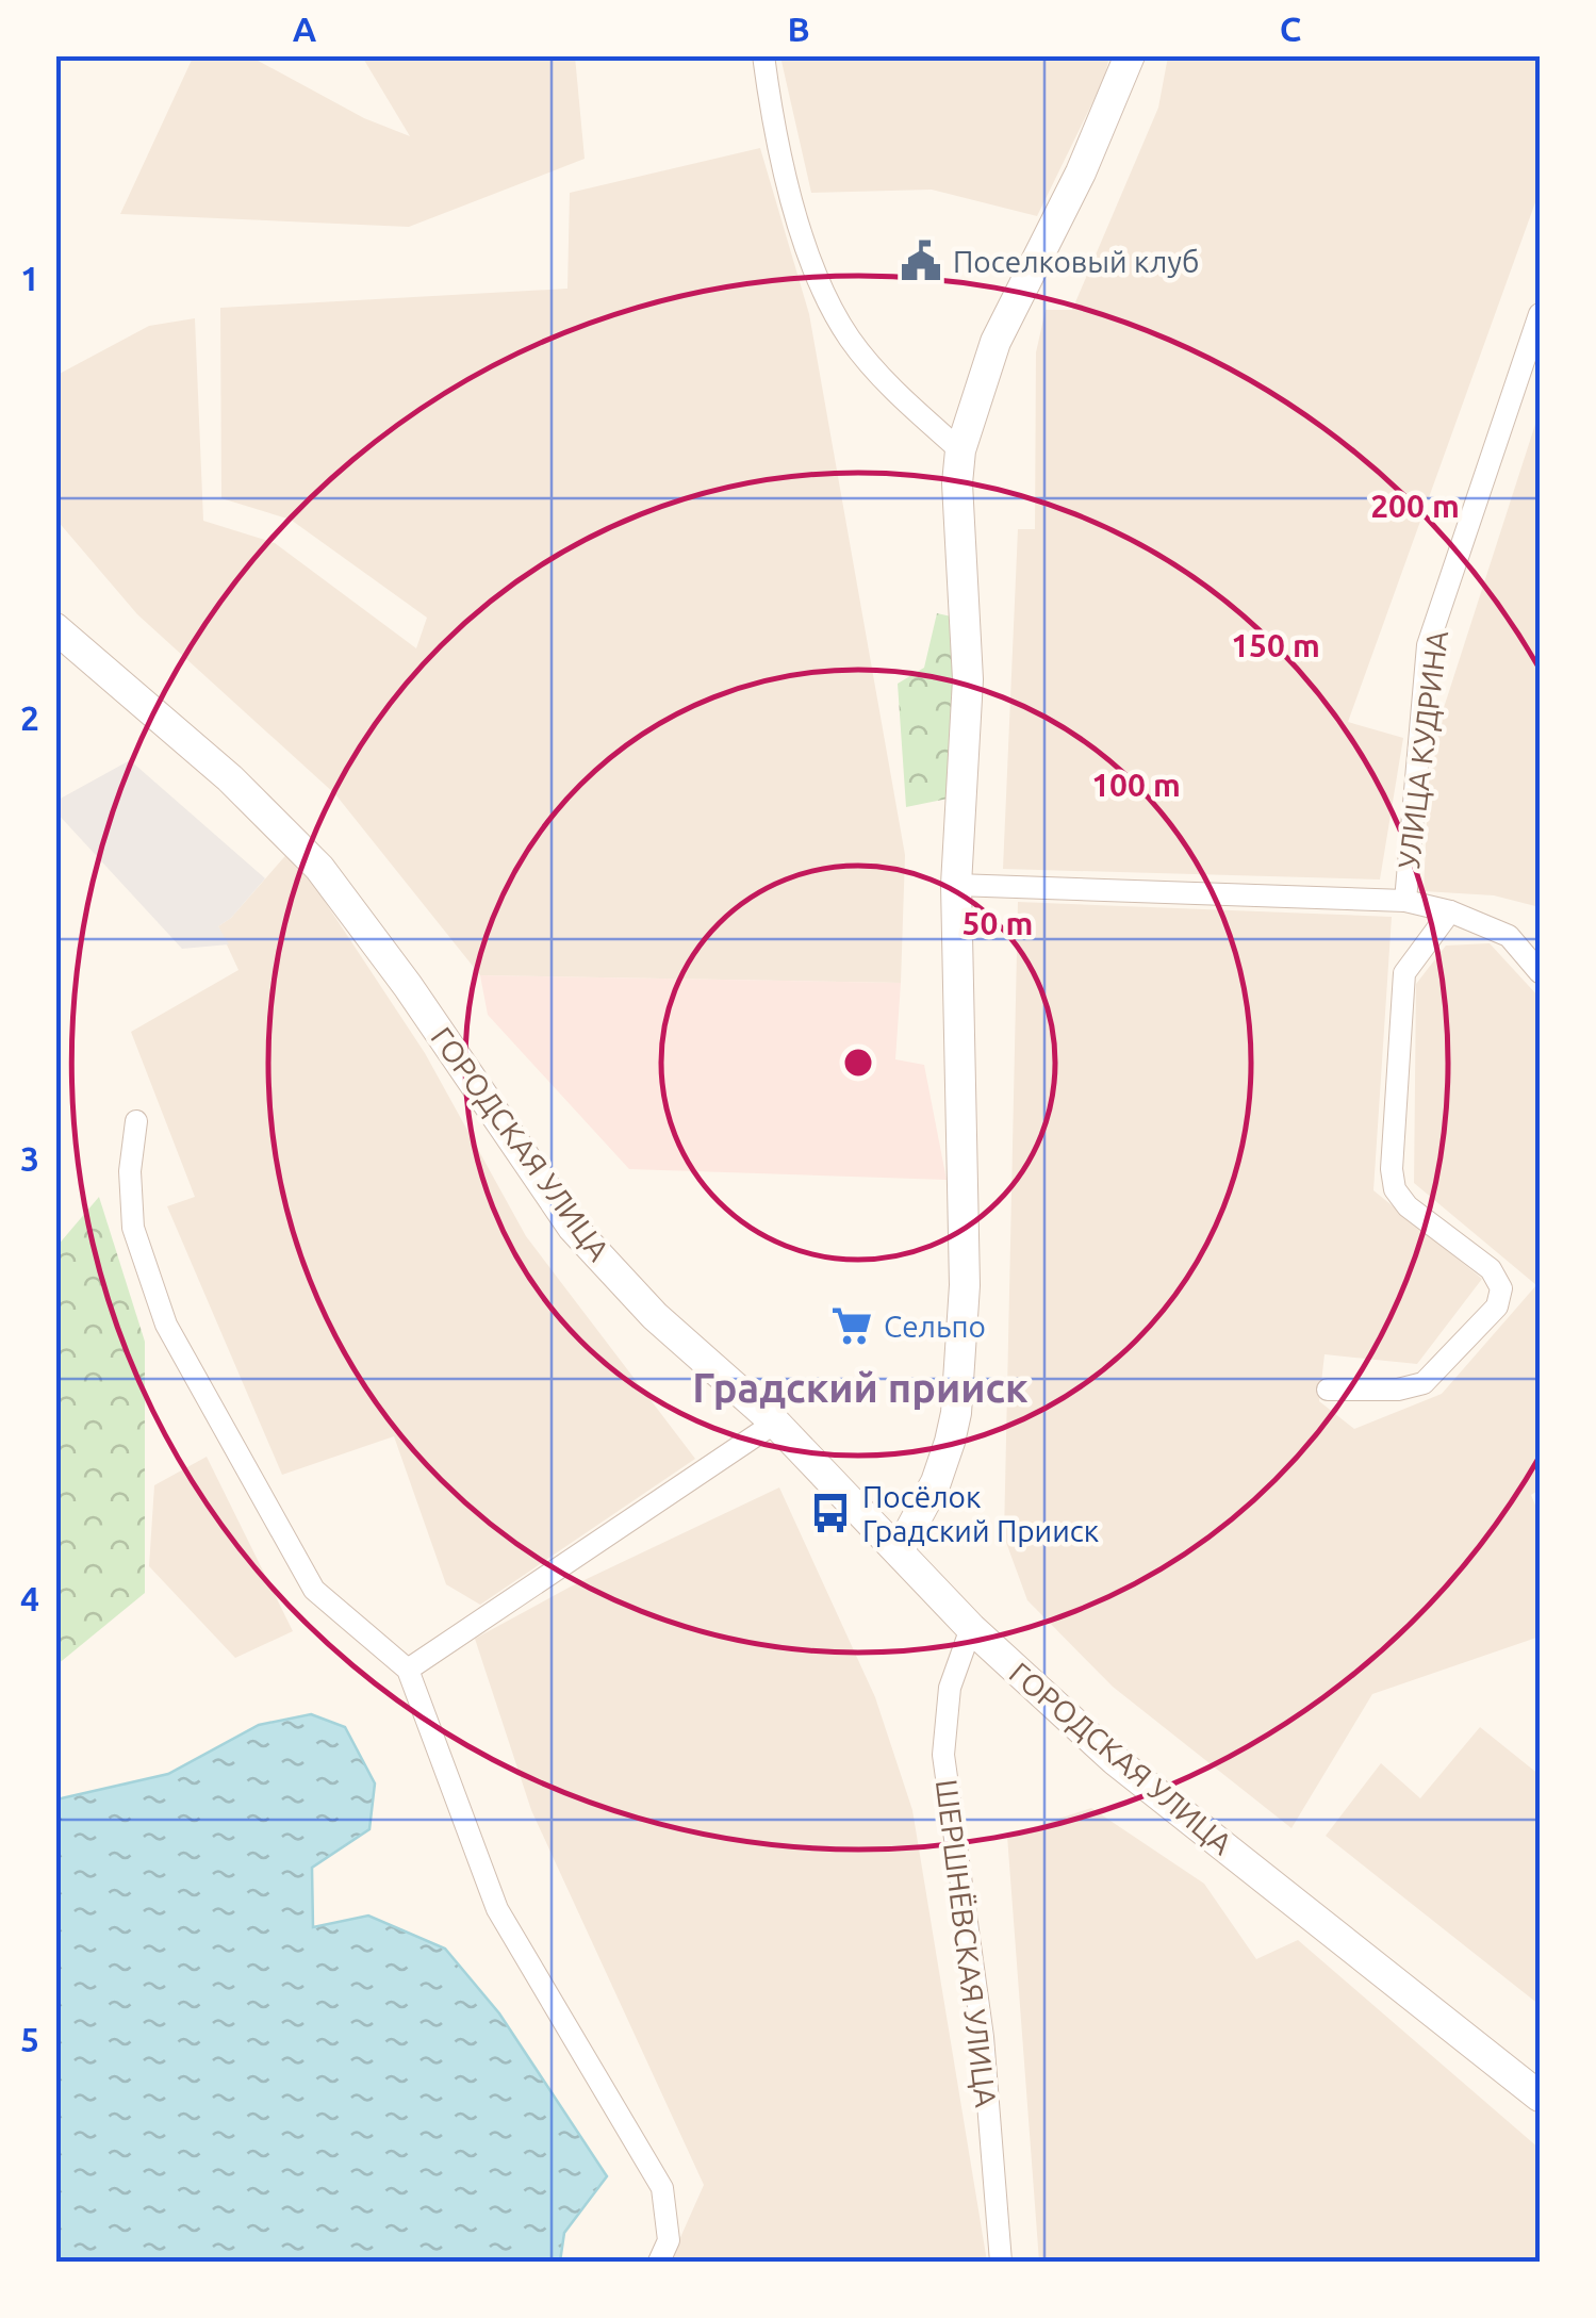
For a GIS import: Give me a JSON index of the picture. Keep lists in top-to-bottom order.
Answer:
{
  "streets": {
    "street": ["УЛИЦА КУДРИНА", "ГОРОДСКАЯ УЛИЦА", "ШЕРШНЁВСКАЯ УЛИЦА"]
  },
  "crossings": [
    ["ГОРОДСКАЯ УЛИЦА", "ШЕРШНЁВСКАЯ УЛИЦА"]
  ],
  "districts": ["Градский прииск"],
  "places": {
    "public building": ["Поселковый клуб"],
    "supermarket": ["Сельпо"],
    "bus stop": ["Посёлок Градский Прииск"]
  },
  "grid": {
    "columns": ["A", "B", "C"],
    "rows": [
      "1",
      "2",
      "3",
      "4",
      "5"
    ]
  },
  "rings": [
    "200 m",
    "150 m",
    "100 m",
    "50 m"
  ]
}
